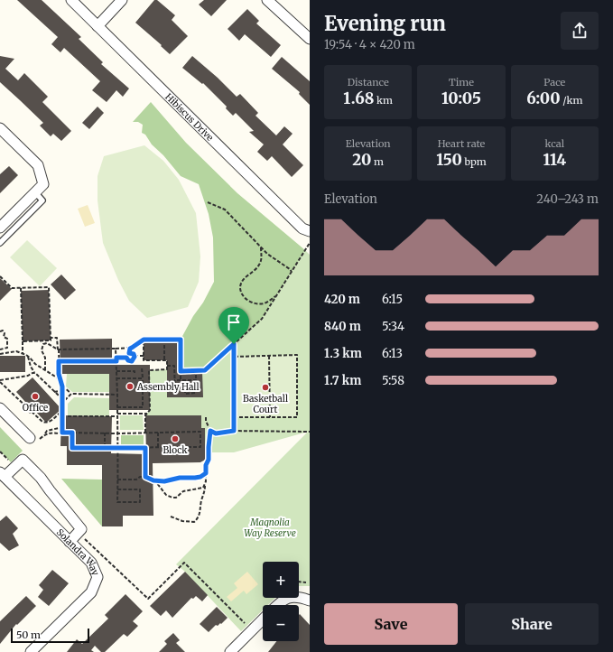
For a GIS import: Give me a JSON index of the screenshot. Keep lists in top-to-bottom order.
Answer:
{
  "streets": {
    "street": ["Hibiscus Drive", "Solandra Way"]
  },
  "parks": ["Magnolia Way Reserve"],
  "places": [
    "Assembly Hall",
    "Basketball Court",
    "Office",
    "Block"
  ],
  "scale_bar": "50 m",
  "page": {
    "heading": ["Evening run", "19:54 · 4 × 420 m"],
    "stats": [
      ["Distance", "1.68 km"],
      ["Time", "10:05"],
      ["Pace", "6:00 /km"],
      ["Elevation", "20 m"],
      ["Heart rate", "150 bpm"],
      ["kcal", "114"]
    ],
    "chart": ["Elevation", "240–243 m"],
    "list": [
      {
        "name": "420 m",
        "note": "6:15"
      },
      {
        "name": "840 m",
        "note": "5:34"
      },
      {
        "name": "1.3 km",
        "note": "6:13"
      },
      {
        "name": "1.7 km",
        "note": "5:58"
      }
    ],
    "map_buttons": ["+", "−"],
    "buttons": ["Save", "Share"],
    "scale": "50 m"
  }
}
